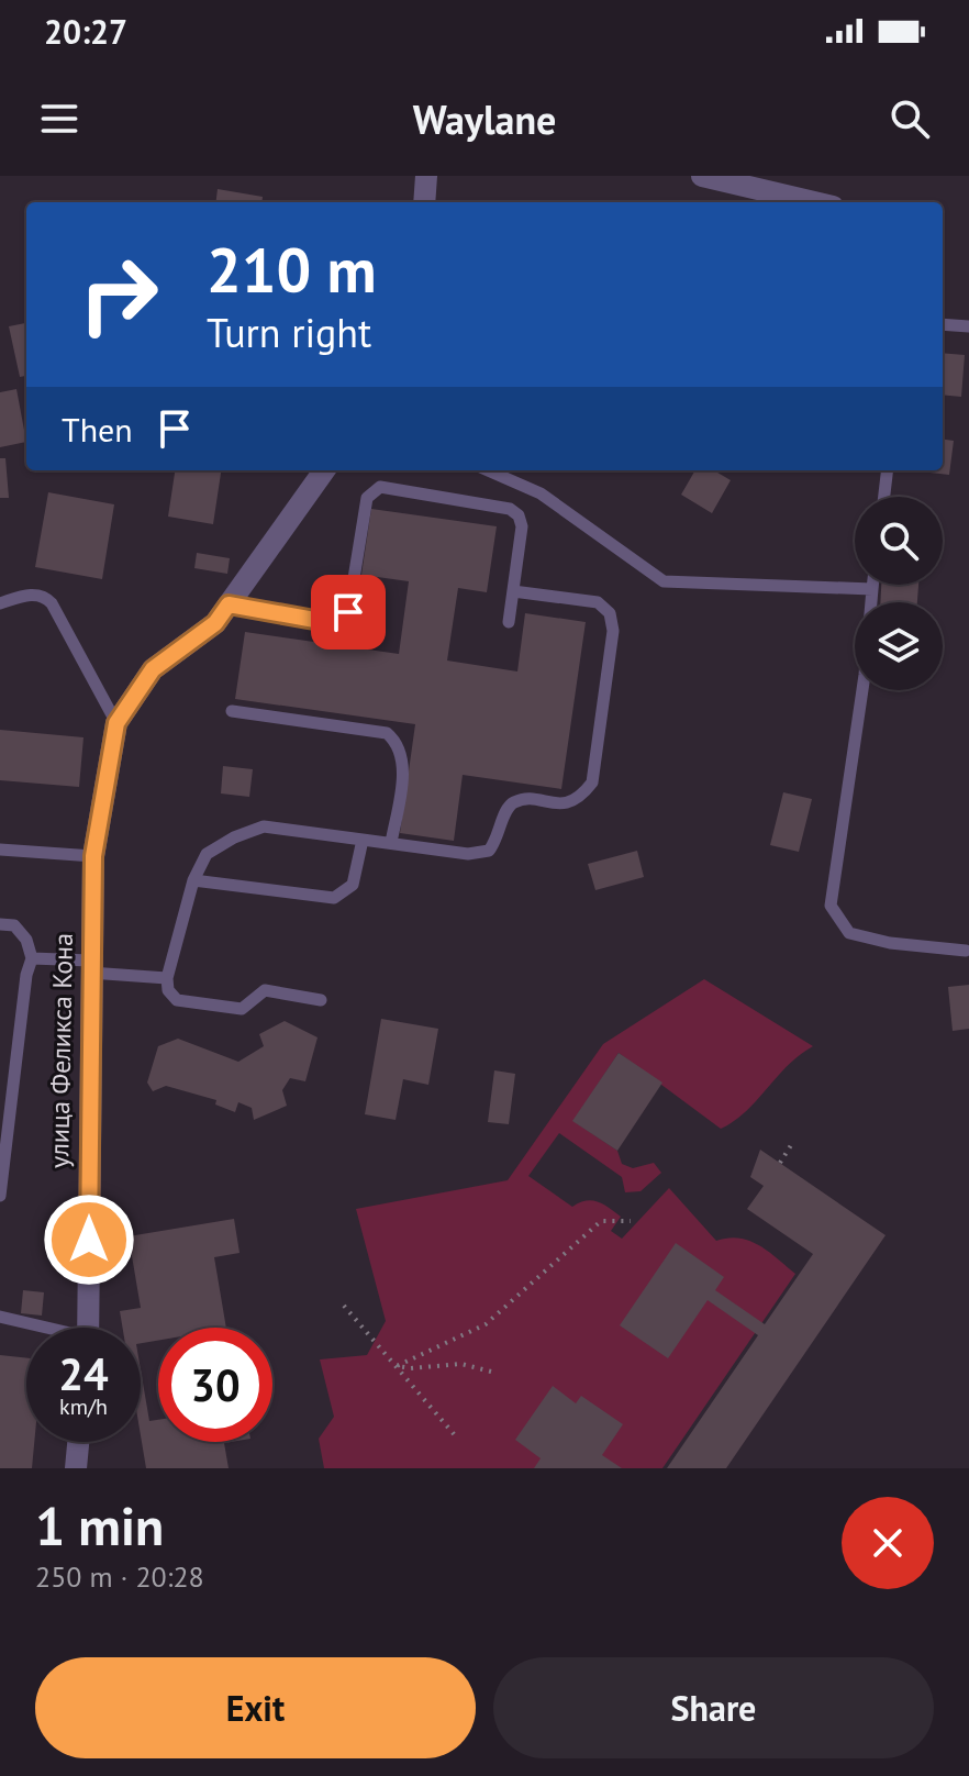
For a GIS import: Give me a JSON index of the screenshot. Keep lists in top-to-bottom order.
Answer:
{
  "streets": {
    "street": ["улица Феликса Кона"]
  },
  "page": {
    "status": "20:27",
    "header": "Waylane",
    "turn": ["210 m", "Turn right"],
    "then": "Then",
    "speed": "24 km/h",
    "limit": "30",
    "heading": ["1 min", "250 m · 20:28"],
    "buttons": ["Exit", "Share"]
  }
}
